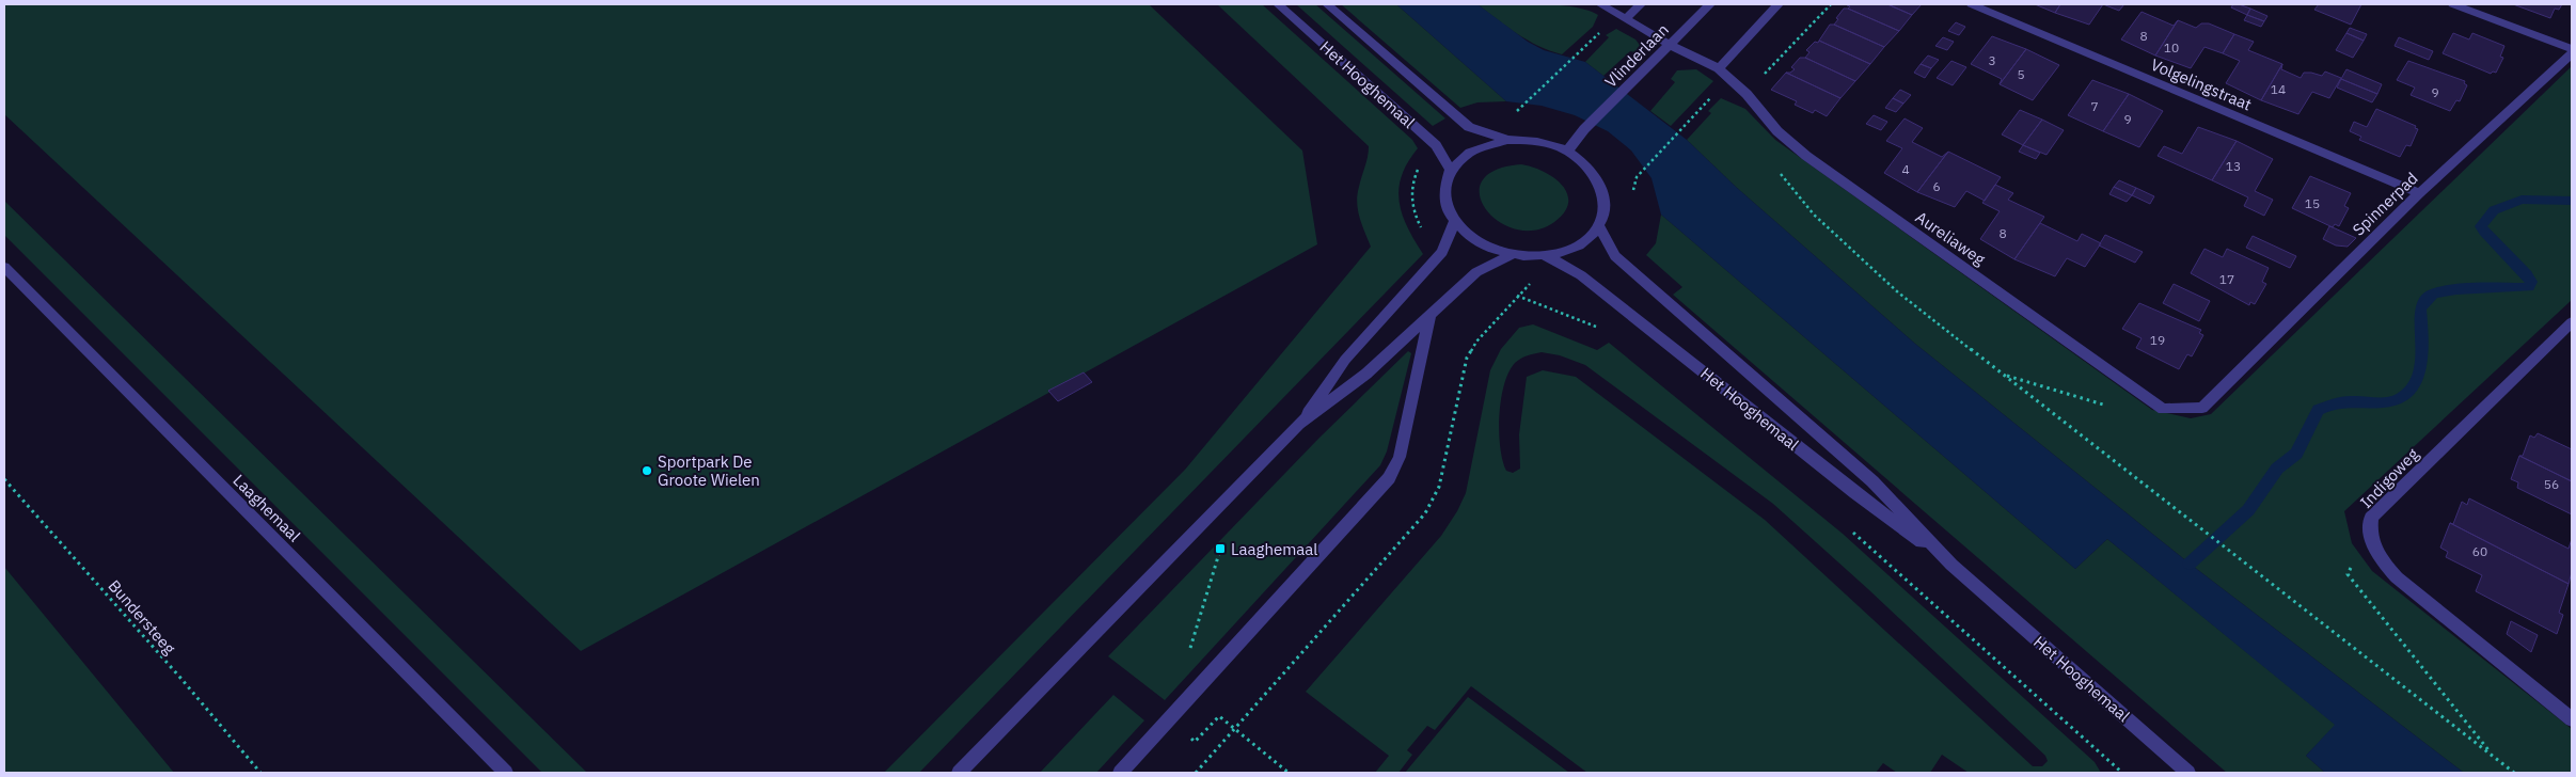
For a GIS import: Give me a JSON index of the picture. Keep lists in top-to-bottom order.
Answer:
{
  "streets": {
    "street": [
      "Vlinderlaan",
      "Het Hooghemaal",
      "Volgelingstraat",
      "Spinnerpad",
      "Aureliaweg",
      "Indigoweg",
      "Laaghemaal"
    ],
    "path": ["Bundersteeg"]
  },
  "crossings": [
    ["Vlinderlaan", "Het Hooghemaal"],
    ["Vlinderlaan", "Aureliaweg"],
    ["Volgelingstraat", "Spinnerpad"],
    ["Spinnerpad", "Aureliaweg"]
  ],
  "places": {
    "other": ["Sportpark De Groote Wielen"],
    "transit": ["Laaghemaal"]
  },
  "house_numbers": [
    "8",
    "10",
    "3",
    "5",
    "14",
    "9",
    "7",
    "9",
    "13",
    "4",
    "6",
    "15",
    "8",
    "17",
    "19",
    "56",
    "60"
  ]
}
